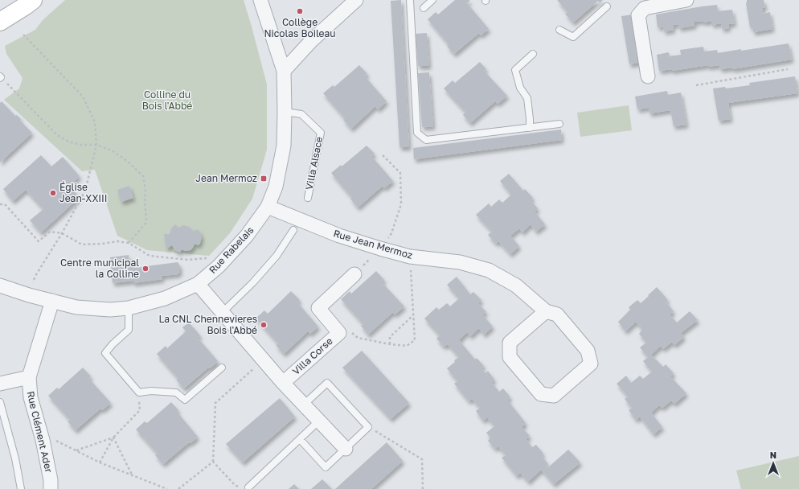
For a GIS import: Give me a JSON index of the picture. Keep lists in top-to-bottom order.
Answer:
{
  "streets": {
    "street": [
      "Rue Jean Mermoz",
      "Rue Rabelais",
      "Villa Corse",
      "Rue Clément Ader"
    ],
    "lane": ["Villa Alsace"]
  },
  "crossings": [
    ["Villa Alsace", "Rue Rabelais"],
    ["Rue Jean Mermoz", "Rue Rabelais"],
    ["Rue Rabelais", "Villa Corse"],
    ["Rue Rabelais", "Rue Clément Ader"]
  ],
  "parks": ["Colline du Bois l'Abbé"],
  "places": {
    "other": [
      "Collège Nicolas Boileau",
      "Église Jean-XXIII",
      "Centre municipal la Colline",
      "La CNL Chennevieres Bois l'Abbé"
    ],
    "transit": ["Jean Mermoz"]
  },
  "north": "top"
}
